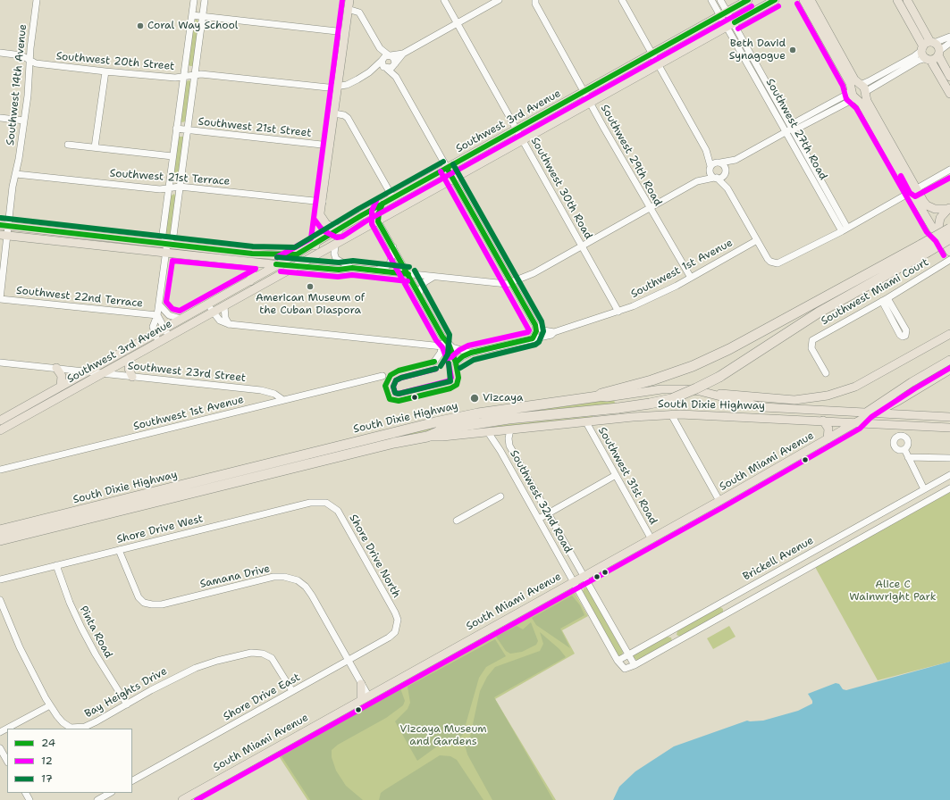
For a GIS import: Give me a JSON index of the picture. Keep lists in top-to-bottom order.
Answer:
{
  "streets": {
    "highway": ["South Dixie Highway"],
    "main road": ["Southwest 3rd Avenue", "South Miami Avenue"],
    "street": [
      "Southwest 20th Street",
      "Southwest 14th Avenue",
      "Southwest 21st Street",
      "Southwest 27th Road",
      "Southwest 29th Road",
      "Southwest 21st Terrace",
      "Southwest 30th Road",
      "Southwest 1st Avenue",
      "Southwest Miami Court",
      "Southwest 22nd Terrace",
      "Southwest 23rd Street",
      "Southwest 31st Road",
      "Southwest 32nd Road",
      "Shore Drive West",
      "Shore Drive North",
      "Brickell Avenue",
      "Samana Drive",
      "Pinta Road",
      "Bay Heights Drive",
      "Shore Drive East"
    ]
  },
  "crossings": [
    ["Southwest 20th Street", "Southwest 14th Avenue"],
    ["Southwest 14th Avenue", "Southwest 21st Terrace"],
    ["Southwest 14th Avenue", "Southwest 22nd Terrace"],
    ["Southwest 3rd Avenue", "Southwest 27th Road"],
    ["Southwest 3rd Avenue", "Southwest 29th Road"],
    ["Southwest 3rd Avenue", "Southwest 30th Road"],
    ["Southwest 3rd Avenue", "Southwest 23rd Street"],
    ["Southwest 29th Road", "Southwest 1st Avenue"],
    ["Southwest 30th Road", "Southwest 1st Avenue"],
    ["Southwest 1st Avenue", "Southwest 23rd Street"],
    ["South Dixie Highway", "South Miami Avenue"],
    ["South Dixie Highway", "Southwest 31st Road"],
    ["South Dixie Highway", "Southwest 32nd Road"],
    ["South Miami Avenue", "Southwest 31st Road"],
    ["South Miami Avenue", "Southwest 32nd Road"],
    ["Southwest 32nd Road", "Brickell Avenue"],
    ["Shore Drive West", "Shore Drive North"],
    ["Shore Drive West", "Samana Drive"],
    ["Shore Drive West", "Pinta Road"],
    ["Shore Drive North", "Shore Drive East"],
    ["Samana Drive", "Shore Drive East"],
    ["Pinta Road", "Bay Heights Drive"],
    ["Bay Heights Drive", "Shore Drive East"]
  ],
  "parks": ["Alice C Wainwright Park", "Vizcaya Museum and Gardens"],
  "places": [
    "Coral Way School",
    "Beth David Synagogue",
    "American Museum of the Cuban Diaspora",
    "Vizcaya"
  ],
  "lines": ["transit line 24", "transit line 12", "transit line 17"],
  "legend": ["24", "12", "17"]
}
